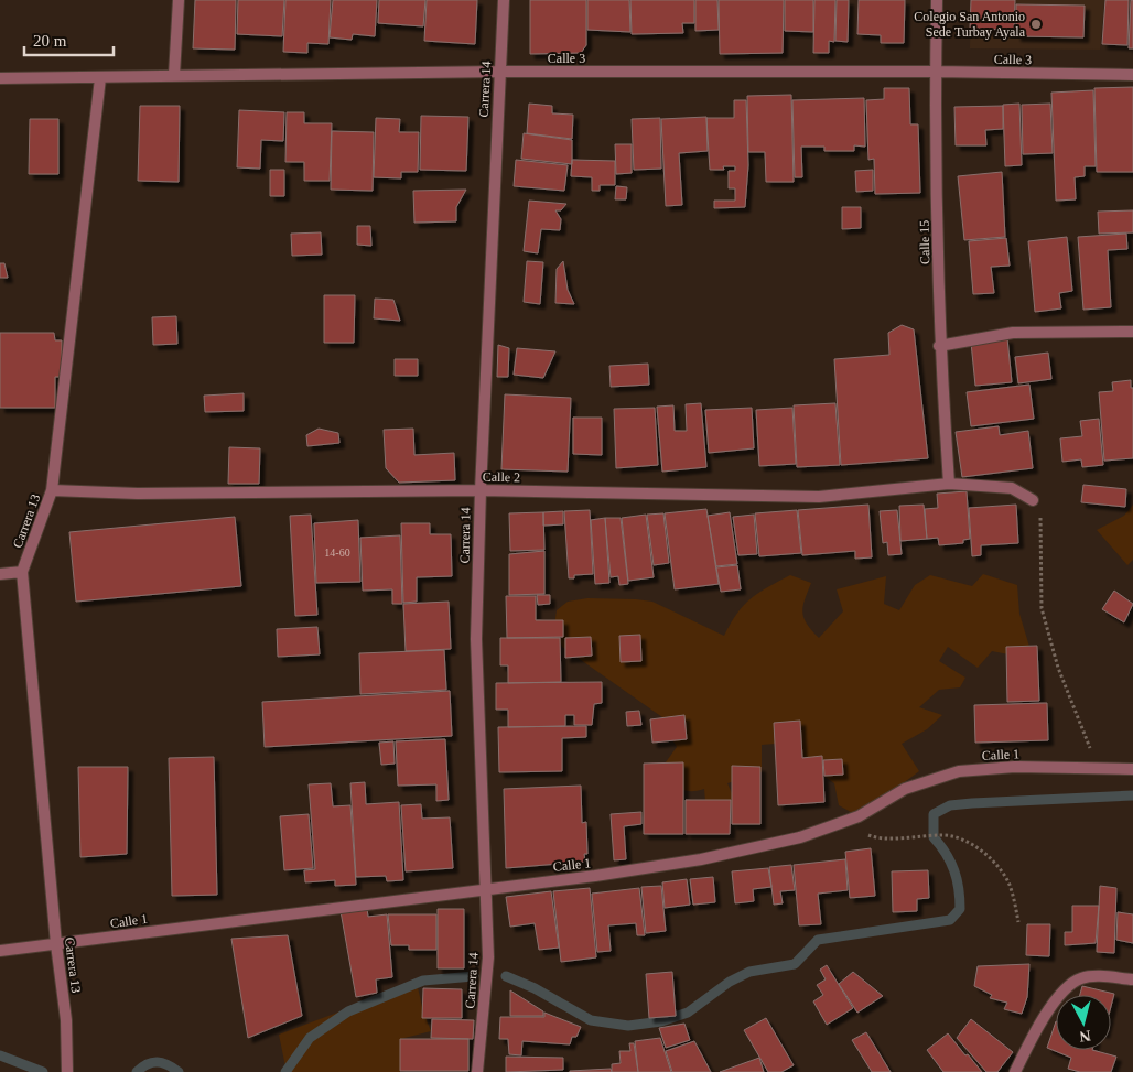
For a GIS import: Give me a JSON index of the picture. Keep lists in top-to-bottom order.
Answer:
{
  "streets": {
    "street": [
      "Calle 3",
      "Carrera 14",
      "Calle 15",
      "Calle 2",
      "Carrera 13",
      "Calle 1"
    ]
  },
  "crossings": [
    ["Calle 3", "Carrera 14"],
    ["Calle 3", "Calle 15"],
    ["Calle 3", "Carrera 13"],
    ["Carrera 14", "Calle 2"],
    ["Carrera 14", "Calle 1"],
    ["Calle 15", "Calle 2"],
    ["Calle 2", "Carrera 13"],
    ["Carrera 13", "Calle 1"]
  ],
  "places": ["Colegio San Antonio Sede Turbay Ayala"],
  "house_numbers": ["14-60"],
  "scale_bar": "20 m",
  "north": "bottom"
}
